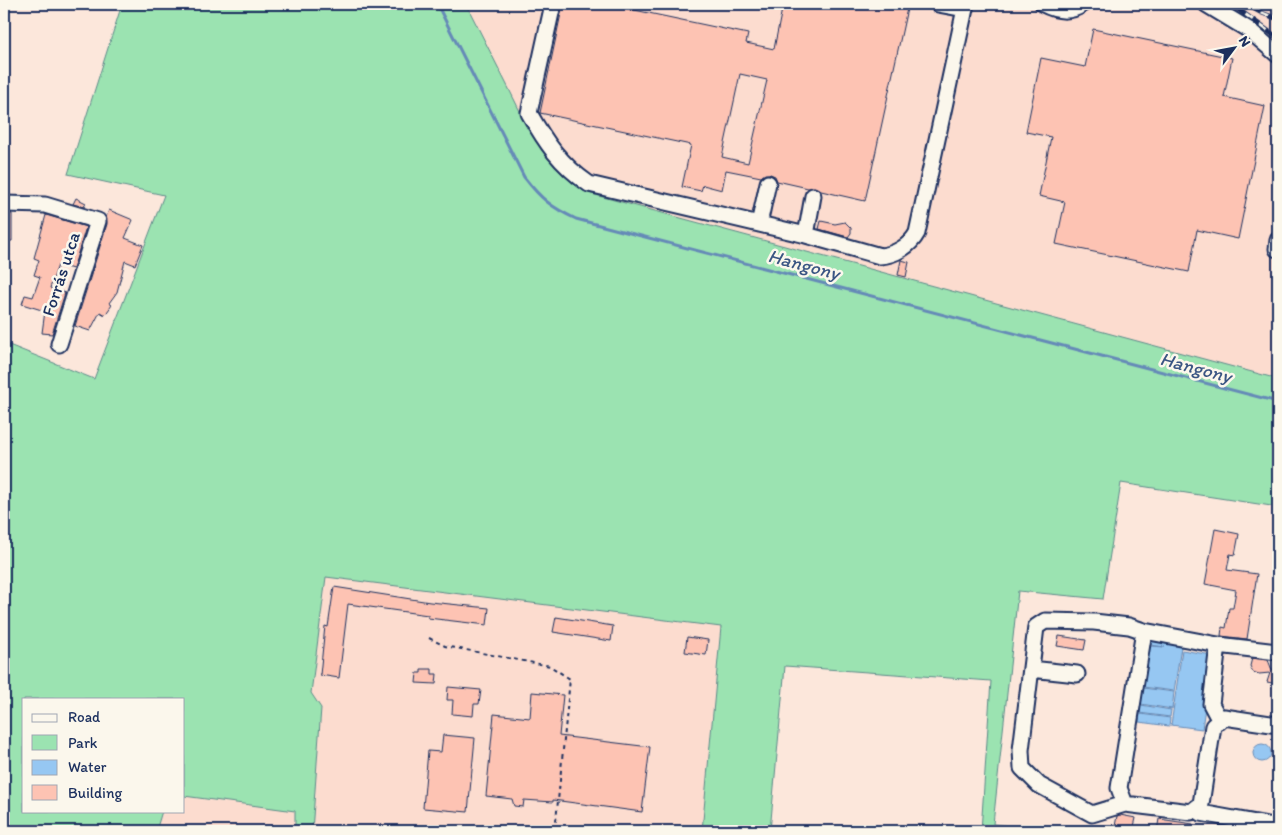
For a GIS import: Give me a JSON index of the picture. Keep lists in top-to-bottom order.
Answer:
{
  "streets": {
    "street": ["Forrás utca"]
  },
  "water": ["Hangony"],
  "legend": [
    "Road",
    "Park",
    "Water",
    "Building"
  ],
  "north": "top right"
}
